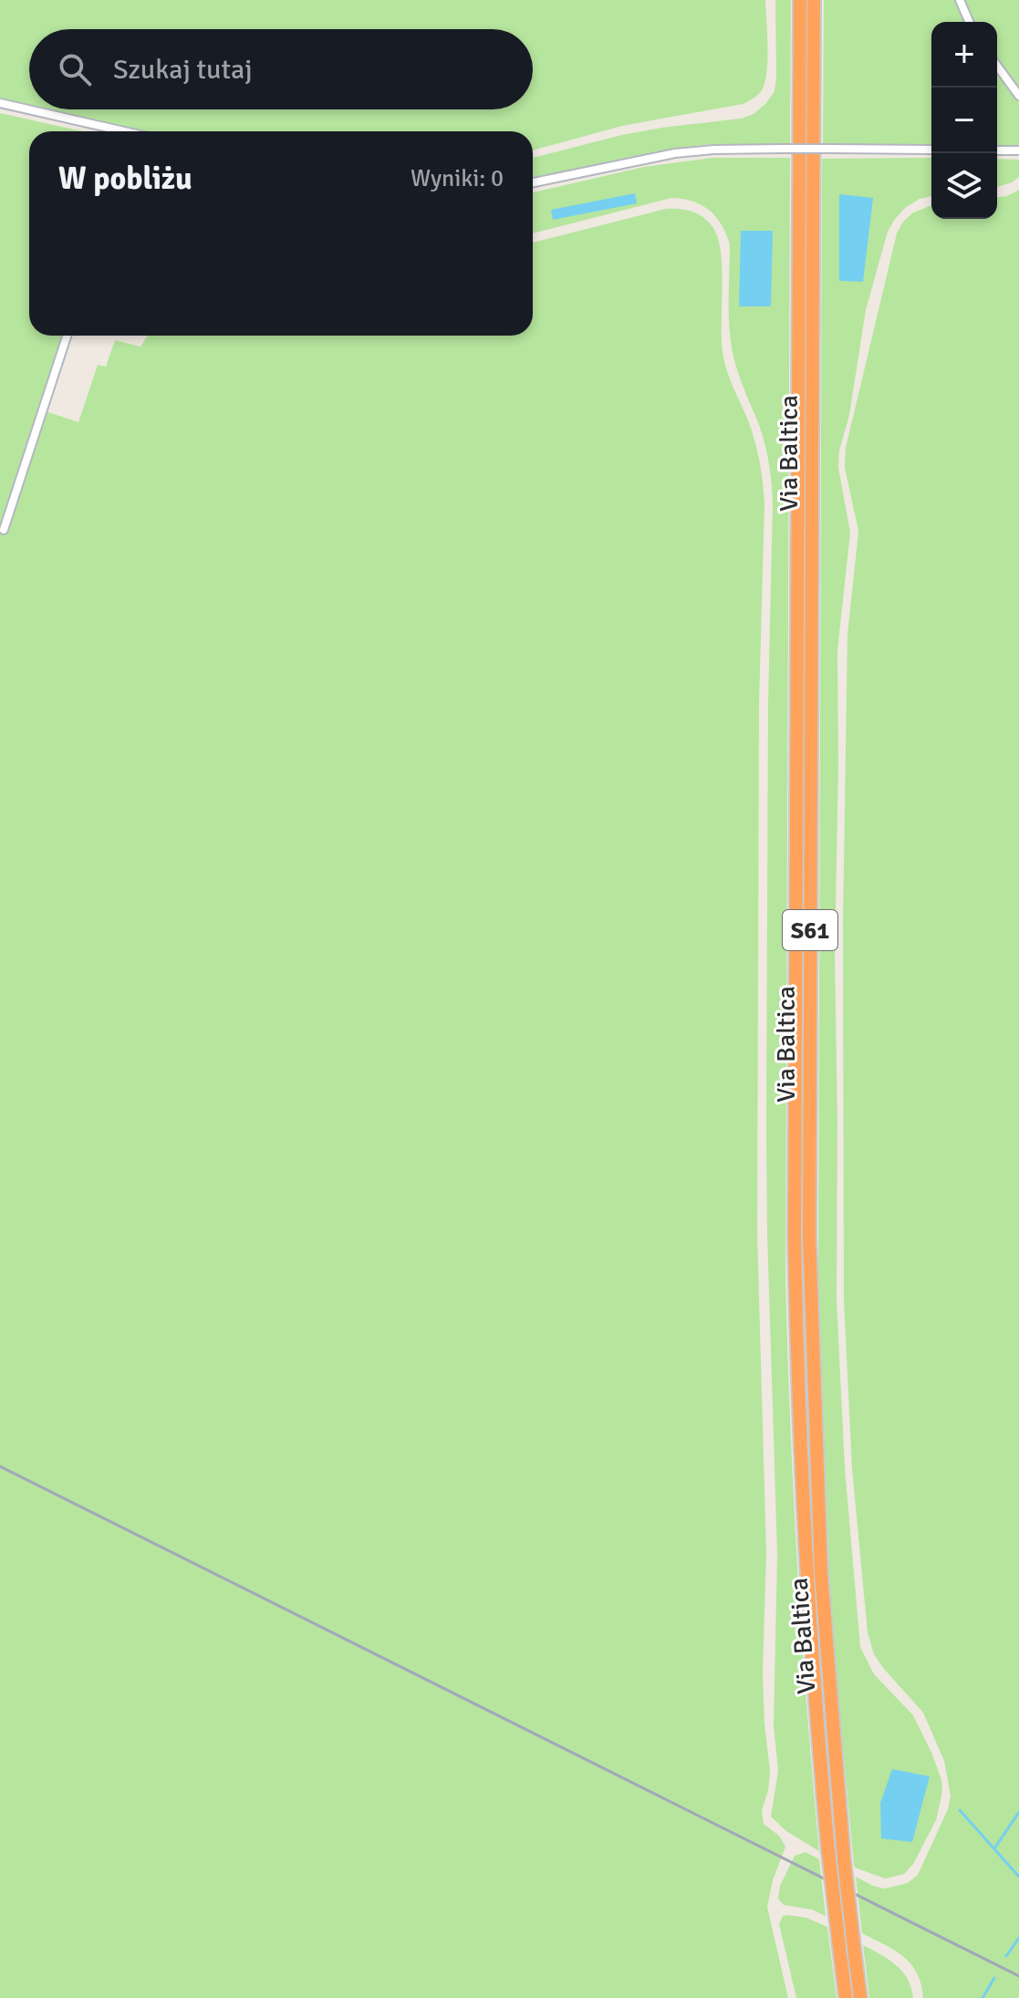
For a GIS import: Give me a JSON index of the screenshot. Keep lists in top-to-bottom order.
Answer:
{
  "streets": {
    "highway": ["Via Baltica", "S61"]
  },
  "page": {
    "map_buttons": ["+", "−"],
    "search": "Szukaj tutaj",
    "heading": ["W pobliżu", "Wyniki: 0"]
  }
}
